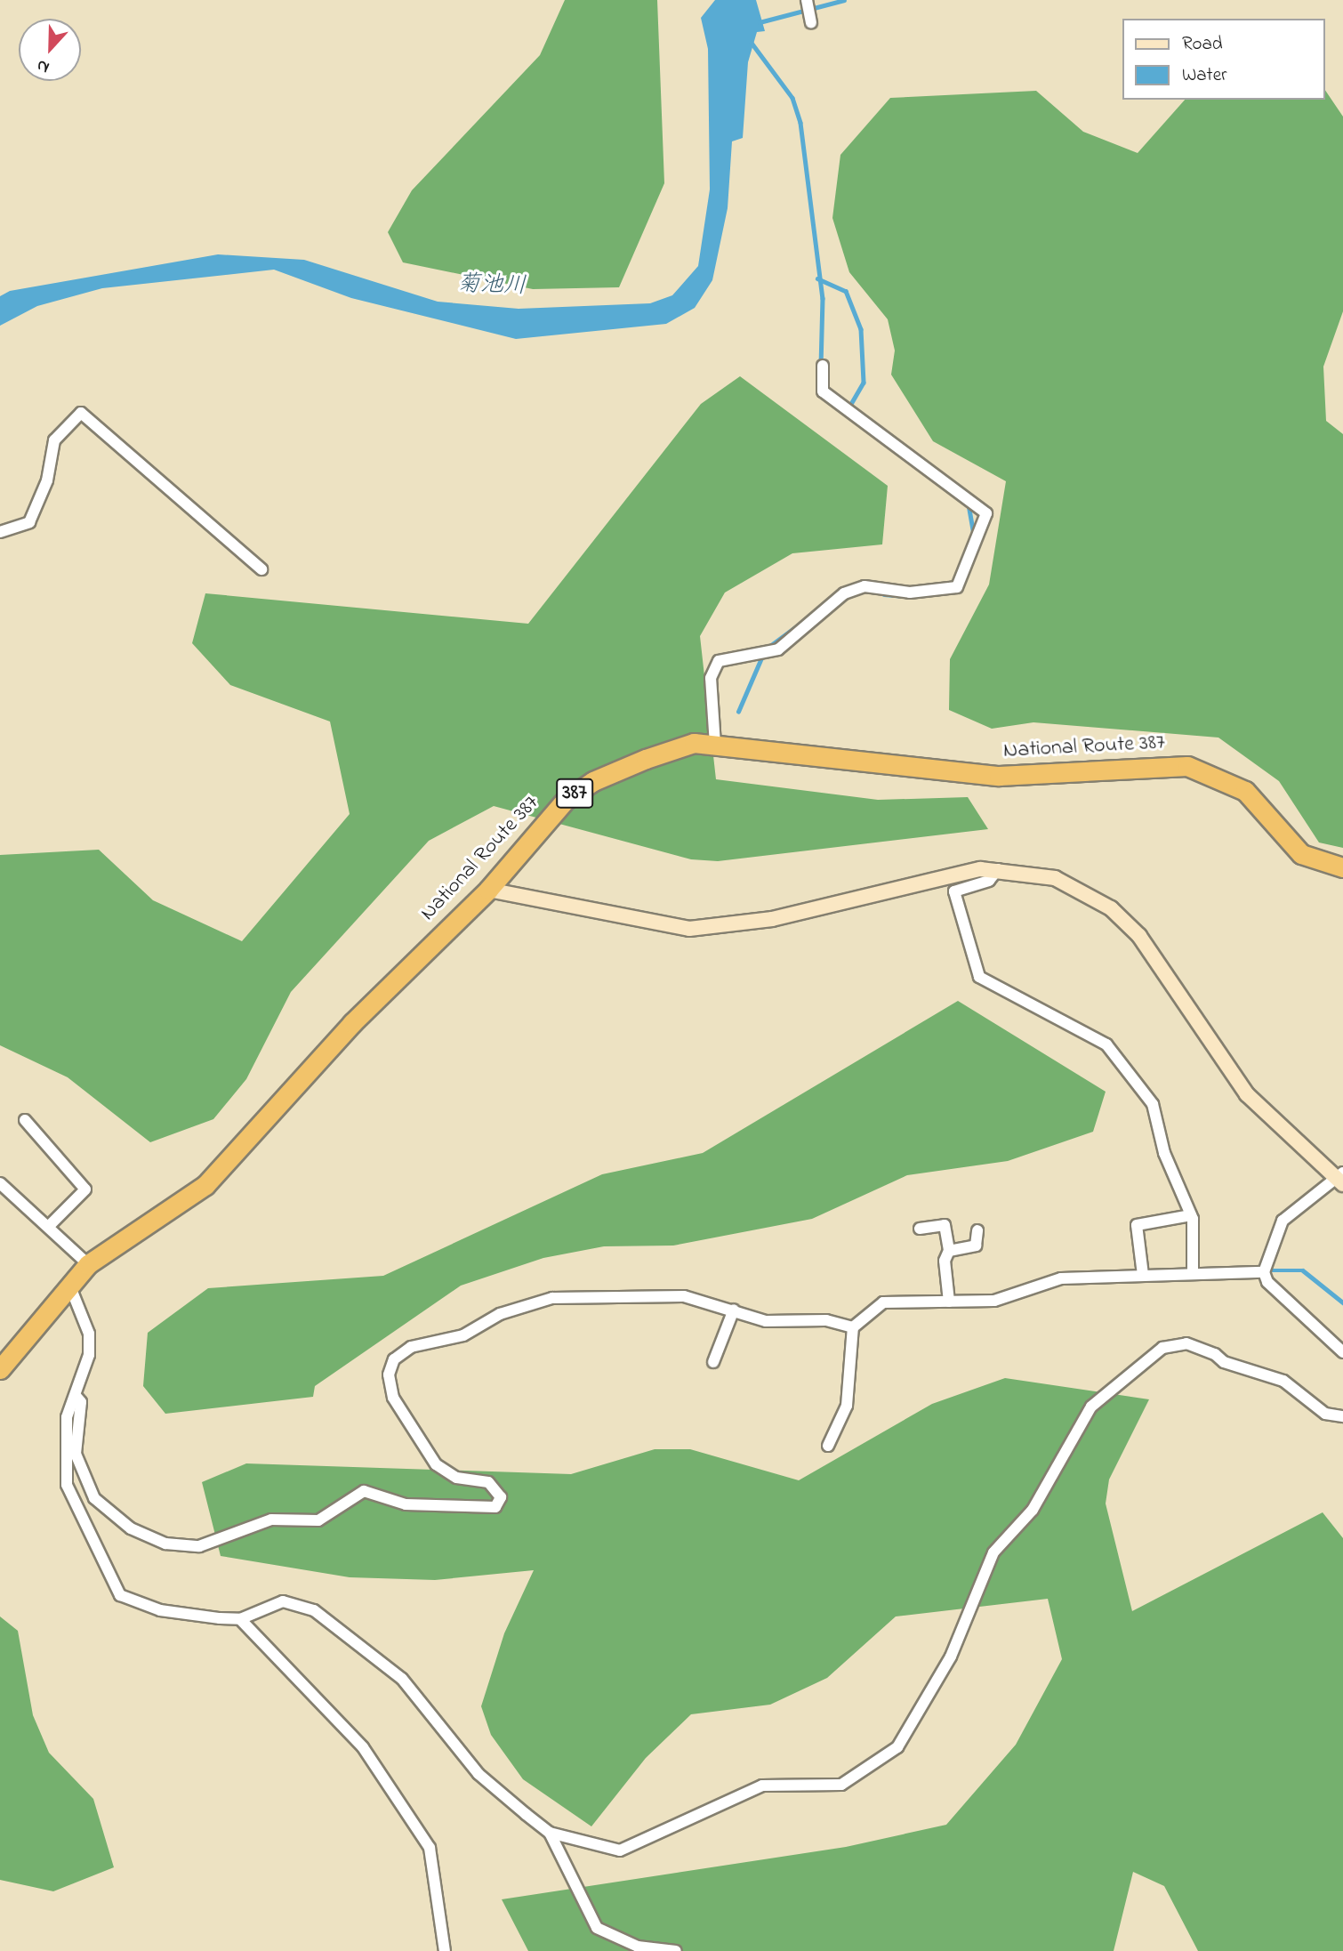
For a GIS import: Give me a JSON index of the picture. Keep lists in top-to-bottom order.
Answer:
{
  "streets": {
    "highway": ["National Route 387", "387"]
  },
  "water": ["菊池川"],
  "legend": ["Road", "Water"],
  "north": "bottom"
}
